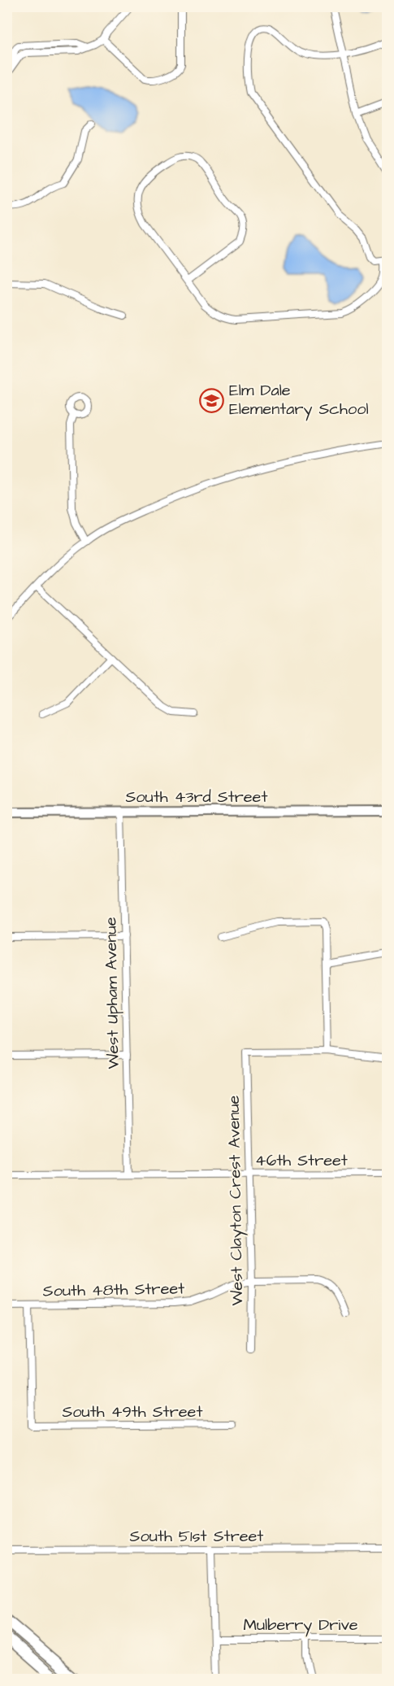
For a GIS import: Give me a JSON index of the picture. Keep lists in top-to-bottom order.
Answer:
{
  "streets": {
    "street": [
      "South 43rd Street",
      "West Upham Avenue",
      "46th Street",
      "West Clayton Crest Avenue",
      "South 48th Street",
      "South 49th Street",
      "South 51st Street",
      "Mulberry Drive"
    ]
  },
  "crossings": [
    ["South 43rd Street", "West Upham Avenue"],
    ["West Upham Avenue", "46th Street"],
    ["46th Street", "West Clayton Crest Avenue"],
    ["West Clayton Crest Avenue", "South 48th Street"],
    ["South 48th Street", "South 49th Street"]
  ],
  "places": {
    "school or university": ["Elm Dale Elementary School"]
  }
}
